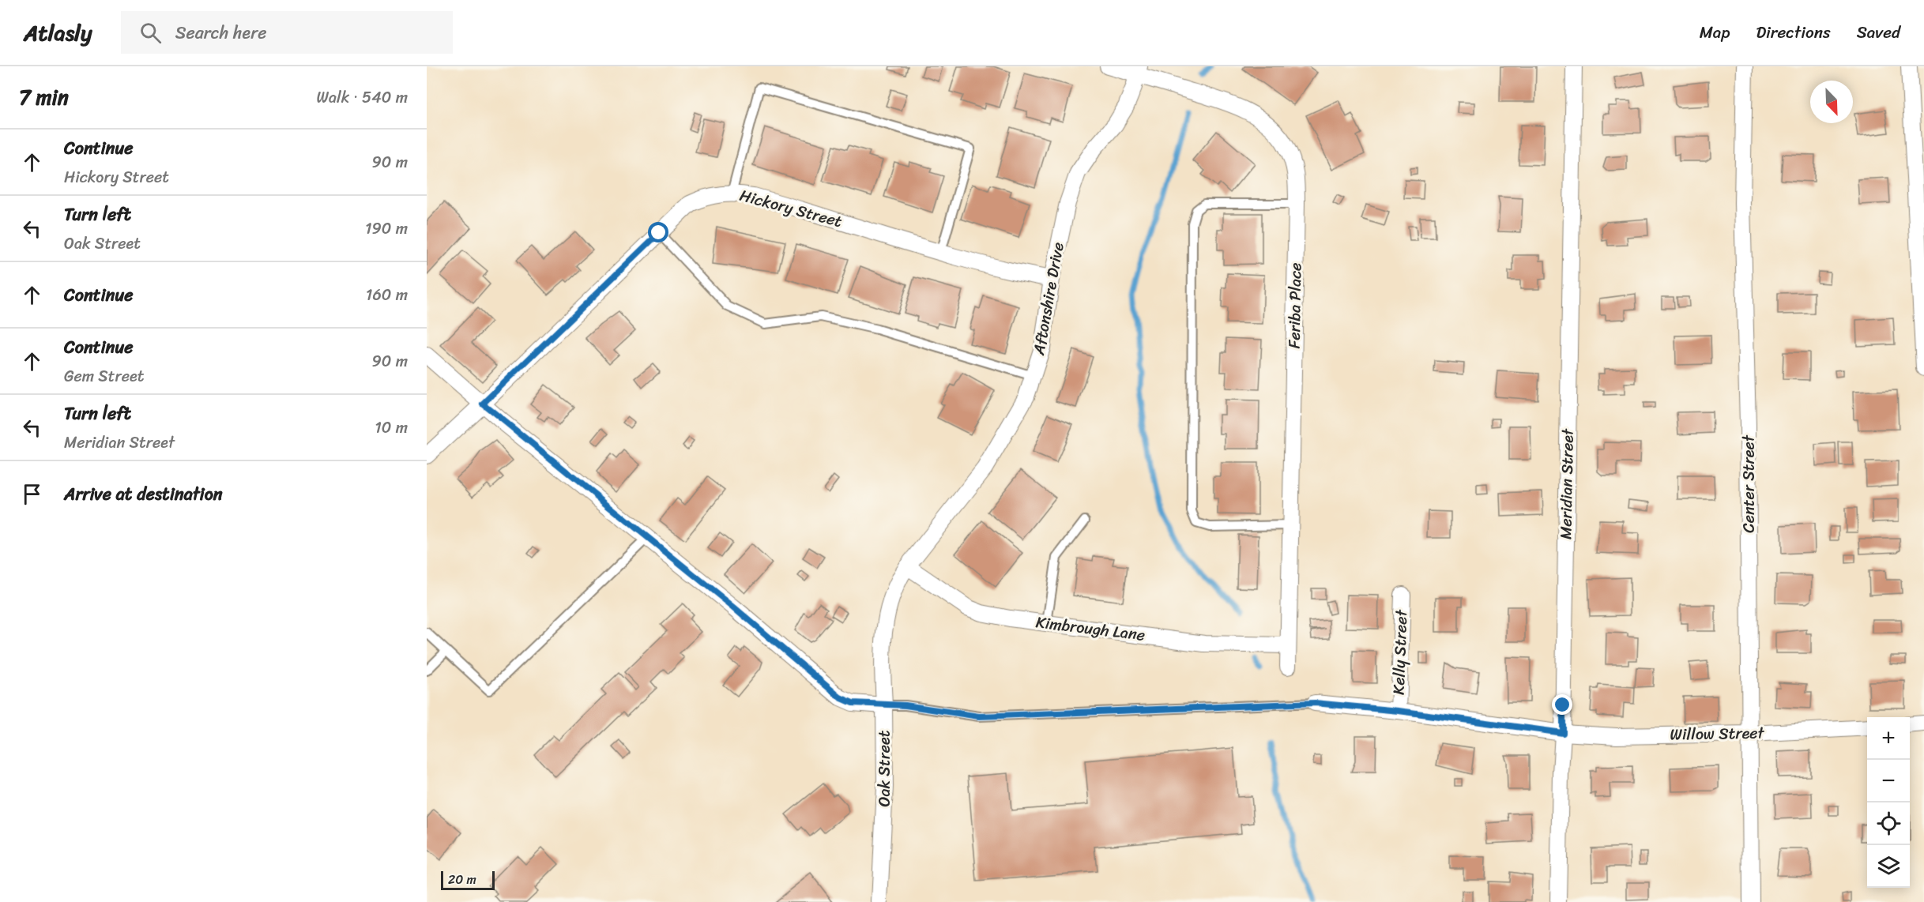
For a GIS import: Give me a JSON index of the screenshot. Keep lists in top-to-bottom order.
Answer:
{
  "streets": {
    "street": [
      "Hickory Street",
      "Aftonshire Drive",
      "Feriba Place",
      "Meridian Street",
      "Center Street",
      "Kimbrough Lane",
      "Kelly Street",
      "Willow Street",
      "Oak Street"
    ]
  },
  "crossings": [
    ["Hickory Street", "Aftonshire Drive"],
    ["Aftonshire Drive", "Feriba Place"],
    ["Aftonshire Drive", "Kimbrough Lane"],
    ["Aftonshire Drive", "Oak Street"],
    ["Feriba Place", "Kimbrough Lane"],
    ["Meridian Street", "Willow Street"],
    ["Center Street", "Willow Street"],
    ["Kelly Street", "Willow Street"]
  ],
  "scale_bar": "20 m",
  "north": "bottom right",
  "page": {
    "header": "Atlasly",
    "search": "Search here",
    "nav": ["Map", "Directions", "Saved"],
    "heading": ["7 min", "Walk · 540 m"],
    "list": [
      ["Continue", "Hickory Street", "90 m"],
      ["Turn left", "Oak Street", "190 m"],
      ["Continue", "160 m"],
      ["Continue", "Gem Street", "90 m"],
      ["Turn left", "Meridian Street", "10 m"],
      "Arrive at destination"
    ],
    "map_buttons": ["+", "−"],
    "scale": "20 m"
  }
}
